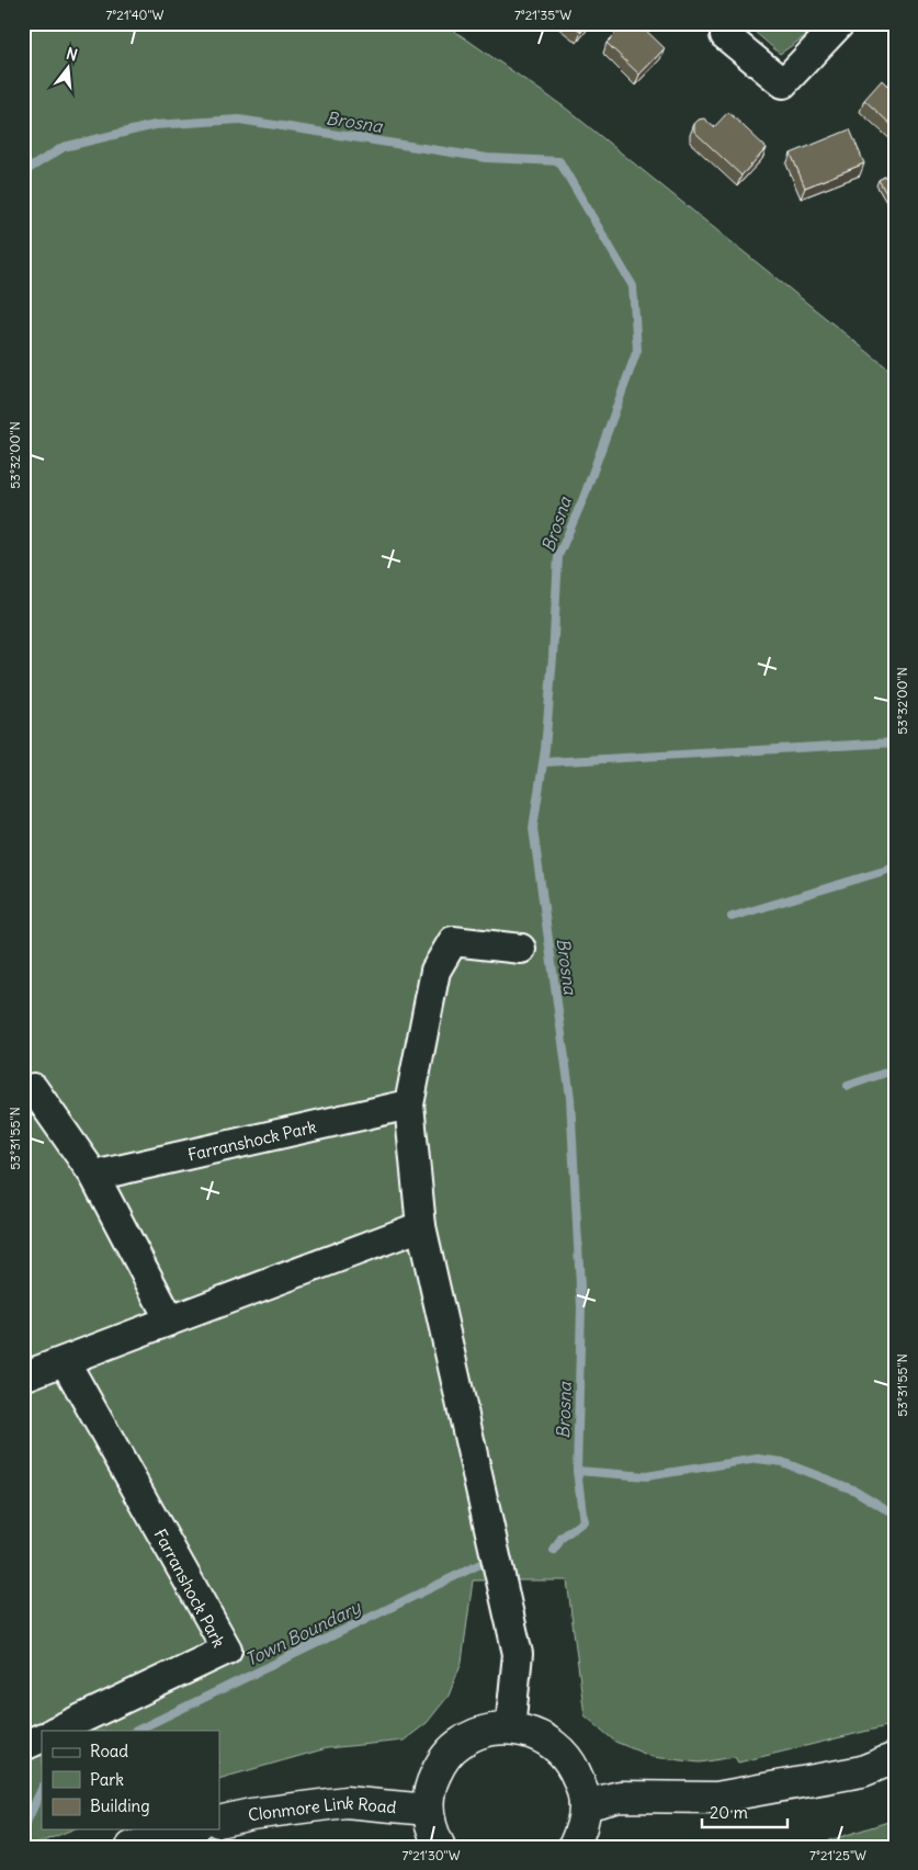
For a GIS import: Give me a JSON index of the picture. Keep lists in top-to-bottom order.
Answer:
{
  "streets": {
    "main road": ["Clonmore Link Road"],
    "street": ["Farranshock Park"]
  },
  "water": ["Brosna", "Town Boundary"],
  "legend": ["Road", "Park", "Building"],
  "scale_bar": "20 m",
  "north": "top",
  "coordinates": [
    "7°21'40\"W",
    "7°21'35\"W",
    "53°32'00\"N",
    "53°31'55\"N",
    "7°21'30\"W",
    "7°21'25\"W"
  ]
}
